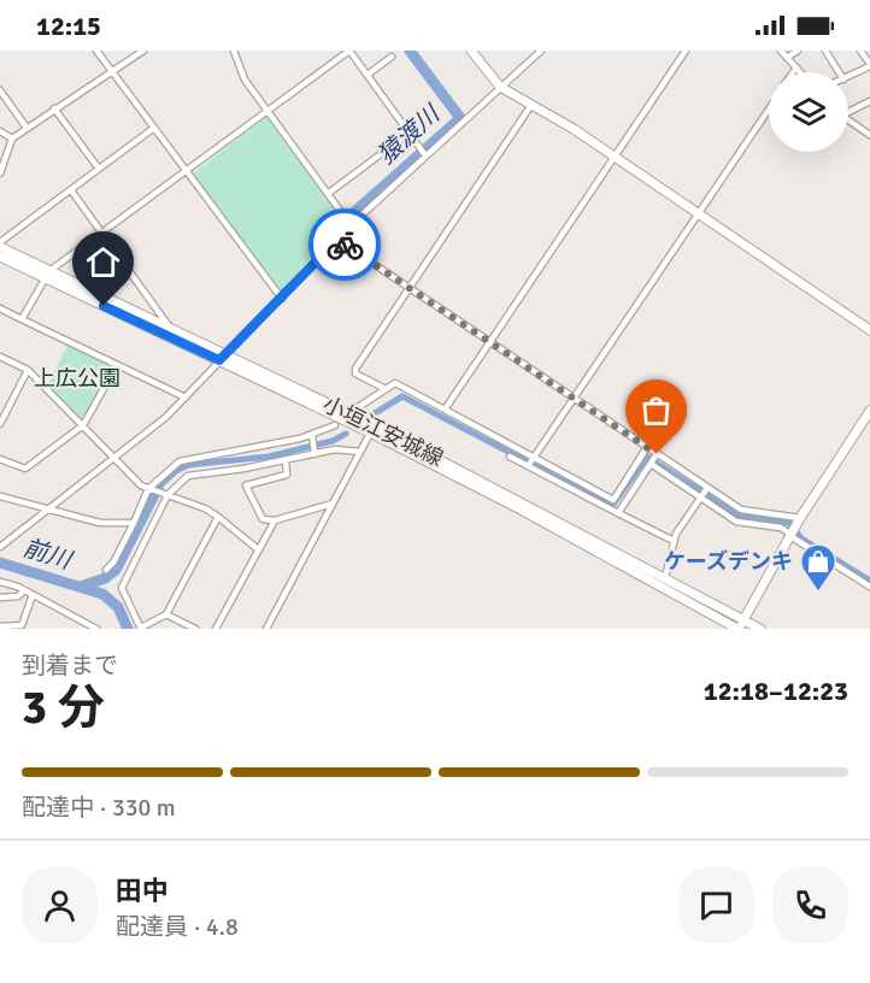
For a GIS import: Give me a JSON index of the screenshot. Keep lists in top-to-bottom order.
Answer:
{
  "streets": {
    "main road": ["小垣江安城線"]
  },
  "water": ["猿渡川", "前川"],
  "parks": ["上広公園"],
  "places": {
    "shop": ["ケーズデンキ"]
  },
  "page": {
    "status": "12:15",
    "heading": ["3 分", "到着まで", "12:18–12:23"],
    "panel": ["田中", "配達員 · 4.8"],
    "bar": "配達中 · 330 m"
  }
}
